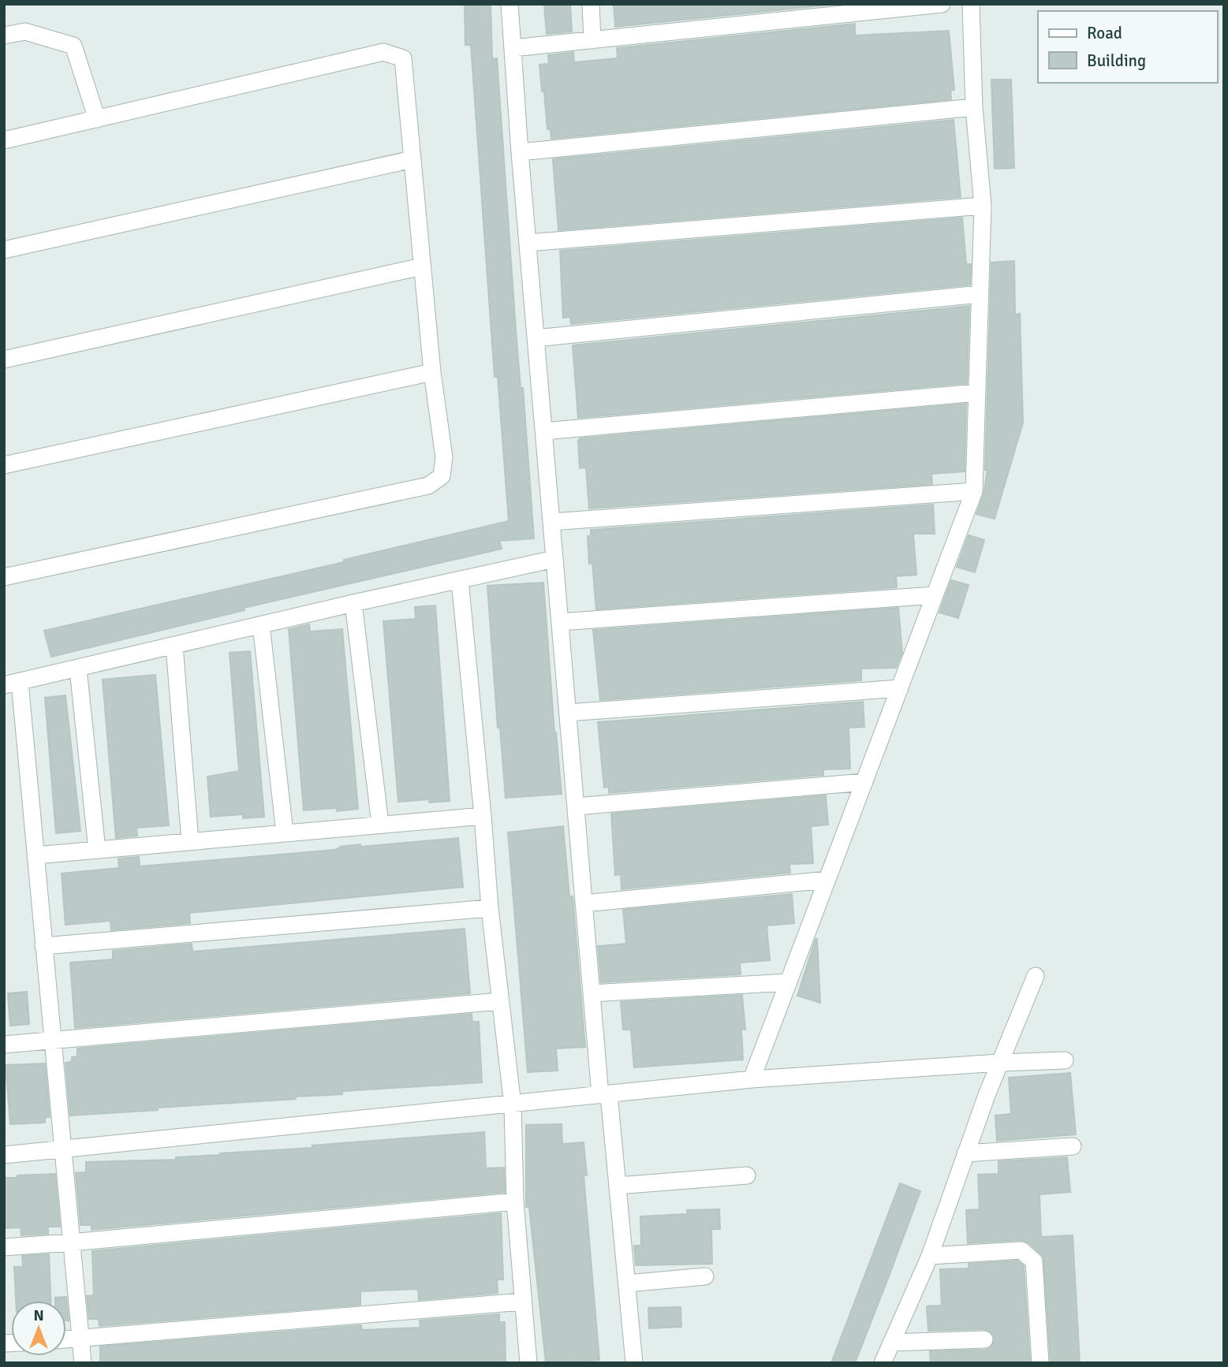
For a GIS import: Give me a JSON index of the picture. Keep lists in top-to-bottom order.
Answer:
{
  "legend": ["Road", "Building"],
  "north": "top"
}
